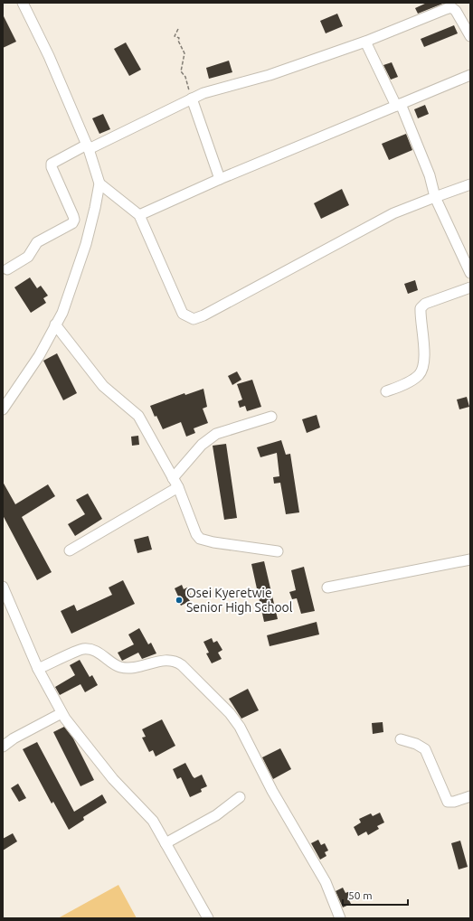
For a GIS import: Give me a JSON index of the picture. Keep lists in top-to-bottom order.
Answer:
{
  "places": ["Osei Kyeretwie Senior High School"],
  "scale_bar": "50 m"
}
